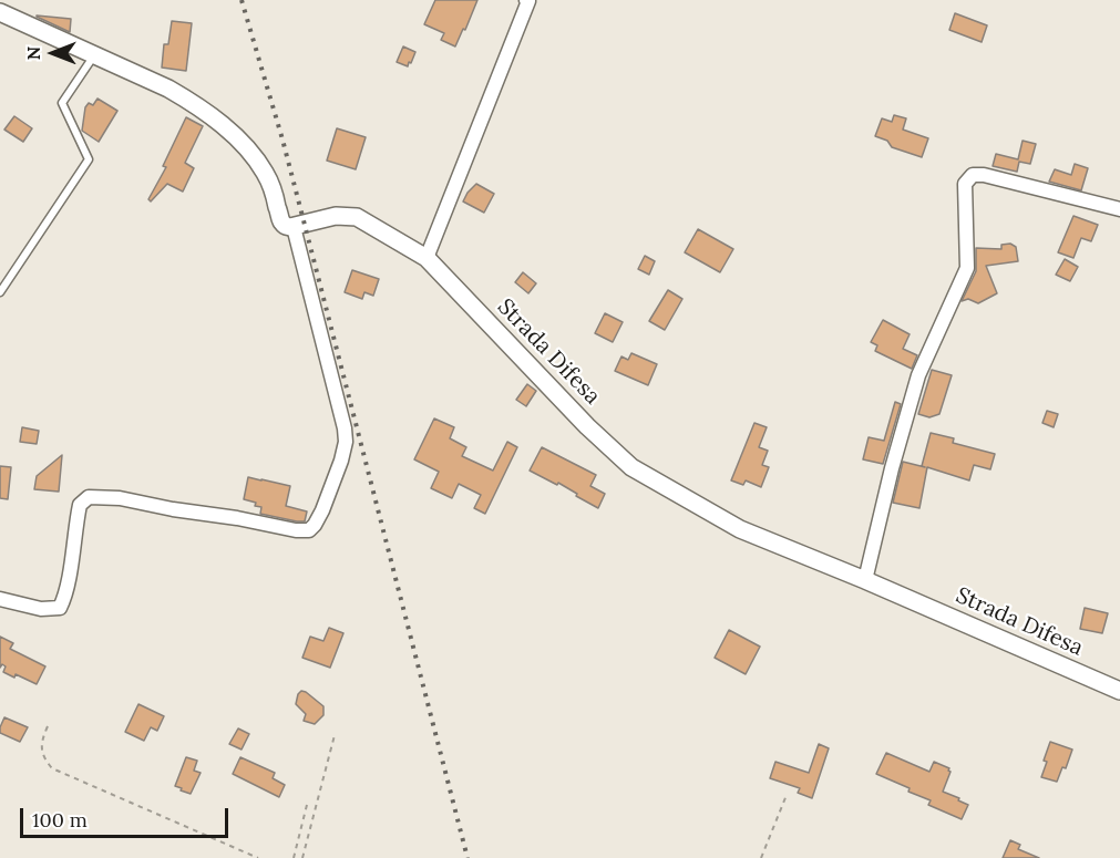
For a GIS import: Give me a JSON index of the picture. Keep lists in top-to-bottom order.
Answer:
{
  "streets": {
    "street": ["Strada Difesa"]
  },
  "scale_bar": "100 m",
  "north": "left"
}
